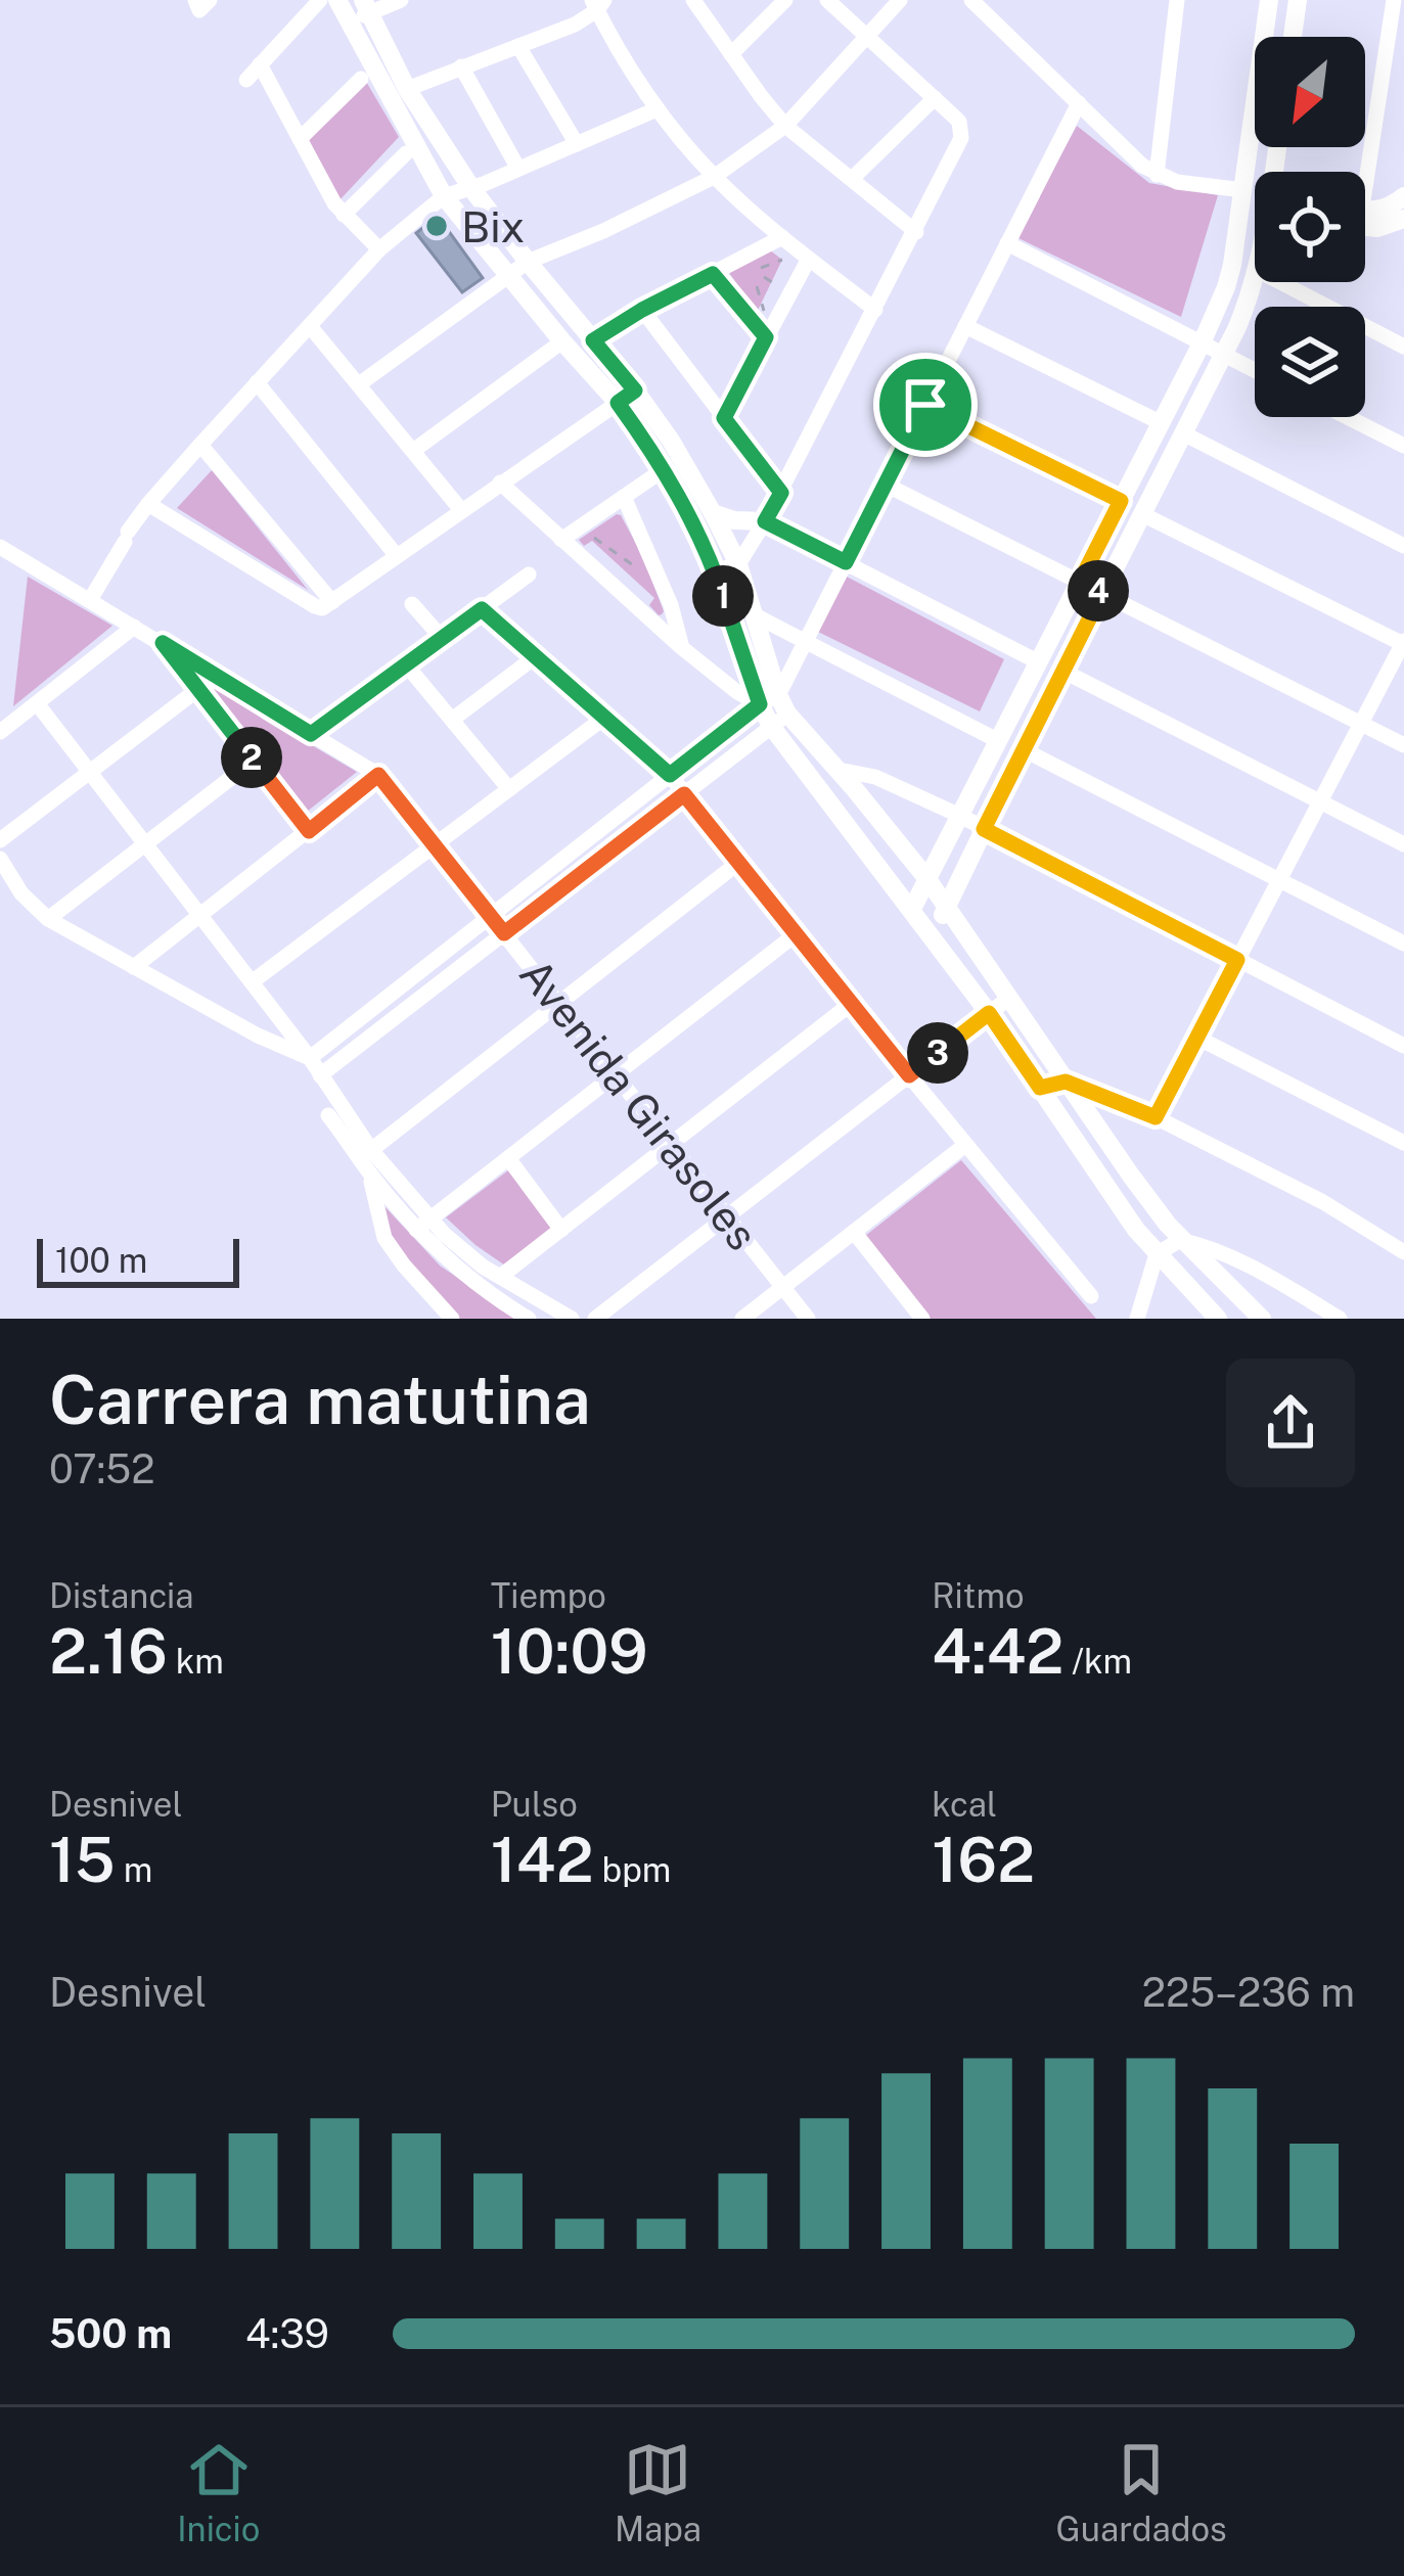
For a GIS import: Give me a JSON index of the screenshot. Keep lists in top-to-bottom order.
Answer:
{
  "streets": {
    "street": ["Avenida Girasoles"]
  },
  "places": ["Bix"],
  "scale_bar": "100 m",
  "north": "bottom left",
  "page": {
    "pins": [
      "4",
      "1",
      "2",
      "3"
    ],
    "scale": "100 m",
    "heading": ["Carrera matutina", "07:52"],
    "stats": [
      ["Distancia", "2.16 km"],
      ["Tiempo", "10:09"],
      ["Ritmo", "4:42 /km"],
      ["Desnivel", "15 m"],
      ["Pulso", "142 bpm"],
      ["kcal", "162"]
    ],
    "chart": ["Desnivel", "225–236 m"],
    "list": [
      {
        "name": "500 m",
        "note": "4:39"
      }
    ],
    "tabs": ["Inicio", "Mapa", "Guardados"]
  }
}
